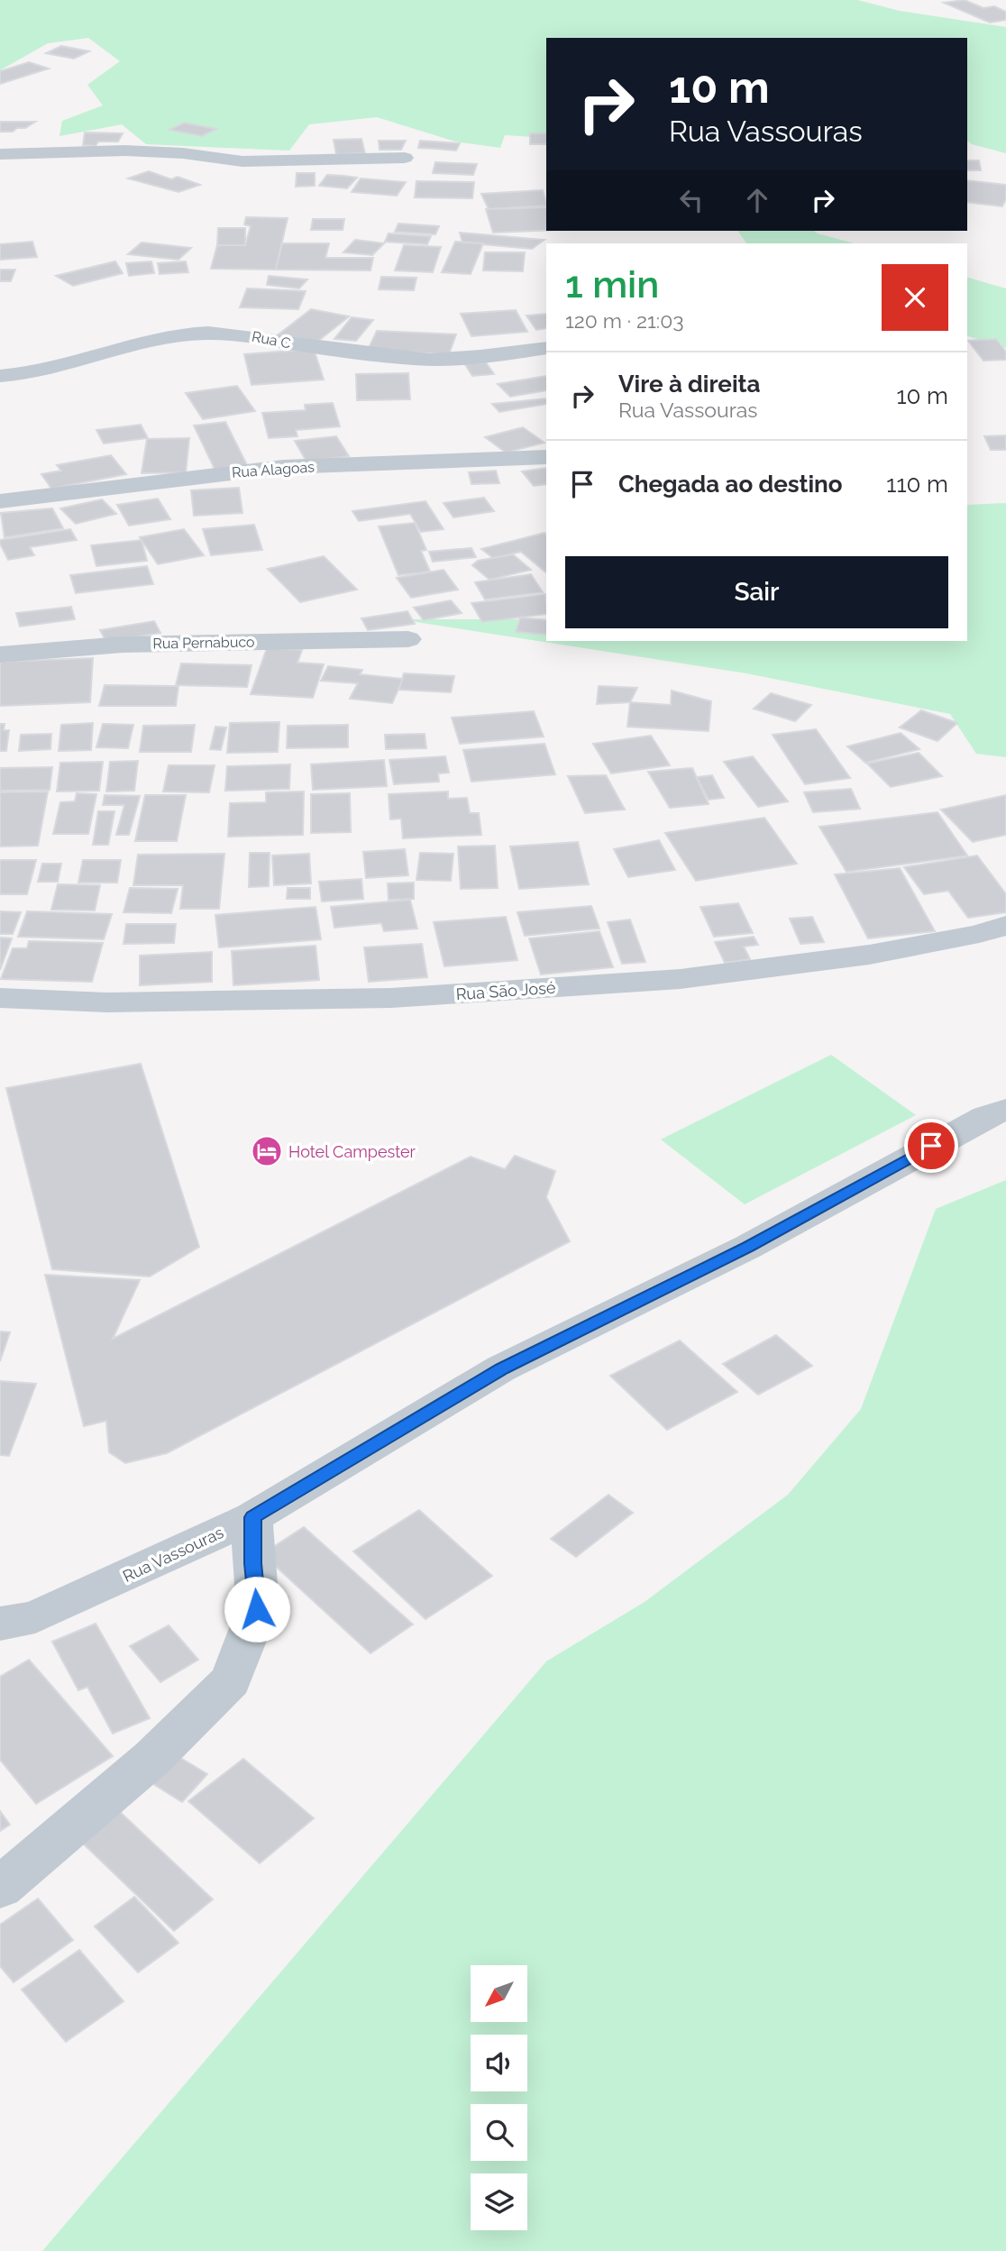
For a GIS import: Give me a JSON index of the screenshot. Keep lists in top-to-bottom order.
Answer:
{
  "streets": {
    "street": [
      "Rua C",
      "Rua Alagoas",
      "Rua Pernabuco",
      "Rua São José",
      "Rua Vassouras"
    ]
  },
  "places": {
    "hotel": ["Hotel Campester"]
  },
  "north": "bottom left",
  "page": {
    "turn": ["10 m", "Rua Vassouras"],
    "heading": ["1 min", "120 m · 21:03"],
    "list": [
      {
        "name": "Vire à direita",
        "note": "Rua Vassouras",
        "value": "10 m"
      },
      {
        "name": "Chegada ao destino",
        "value": "110 m"
      }
    ],
    "buttons": "Sair"
  }
}
